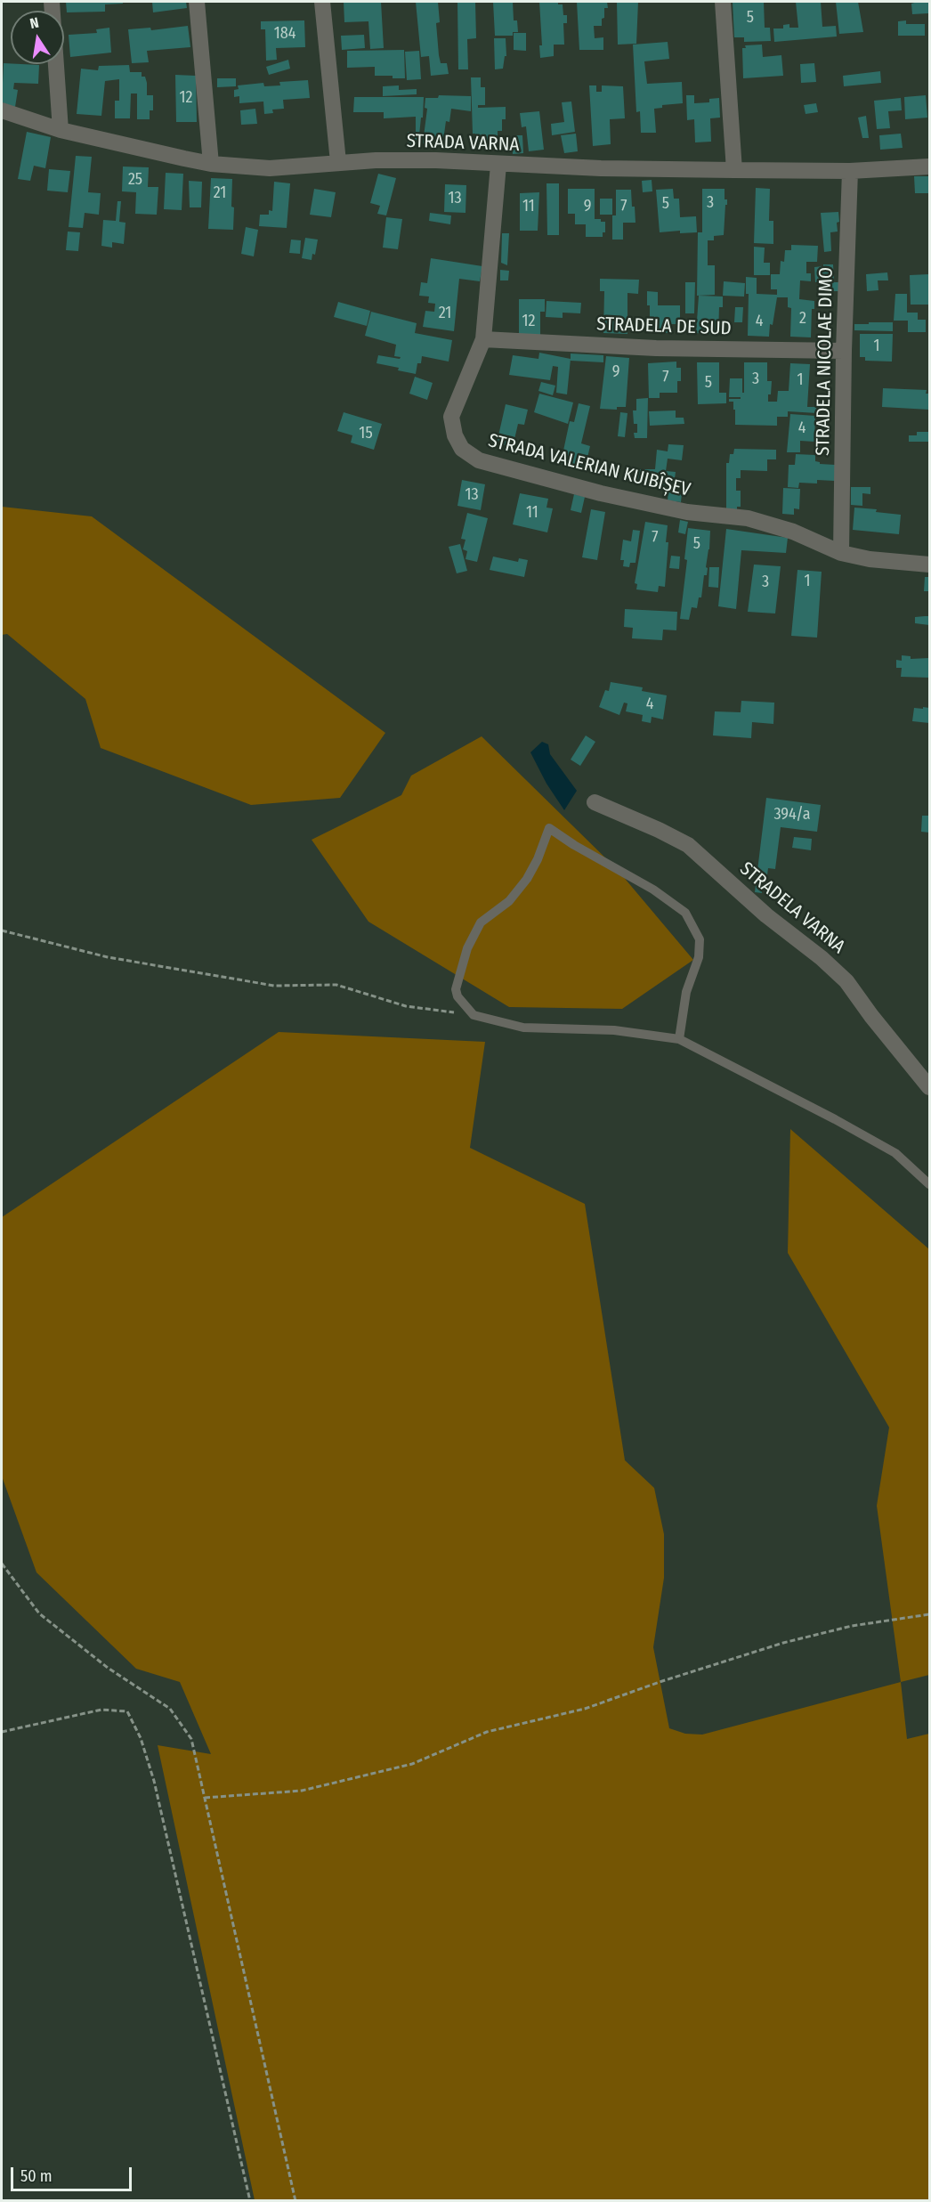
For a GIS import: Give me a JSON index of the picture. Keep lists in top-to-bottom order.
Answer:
{
  "streets": {
    "street": [
      "STRADA VARNA",
      "STRADELA DE SUD",
      "STRADELA NICOLAE DIMO",
      "STRADA VALERIAN KUIBÎȘEV",
      "STRADELA VARNA"
    ]
  },
  "crossings": [
    ["STRADA VARNA", "STRADELA NICOLAE DIMO"],
    ["STRADA VARNA", "STRADA VALERIAN KUIBÎȘEV"],
    ["STRADELA DE SUD", "STRADELA NICOLAE DIMO"],
    ["STRADELA DE SUD", "STRADA VALERIAN KUIBÎȘEV"],
    ["STRADELA NICOLAE DIMO", "STRADA VALERIAN KUIBÎȘEV"]
  ],
  "house_numbers": [
    "5",
    "184",
    "12",
    "25",
    "21",
    "13",
    "3",
    "5",
    "11",
    "9",
    "7",
    "21",
    "2",
    "12",
    "4",
    "1",
    "9",
    "7",
    "3",
    "1",
    "5",
    "4",
    "15",
    "13",
    "11",
    "7",
    "5",
    "1",
    "3",
    "4",
    "394/a"
  ],
  "scale_bar": "50 m",
  "north": "top"
}
